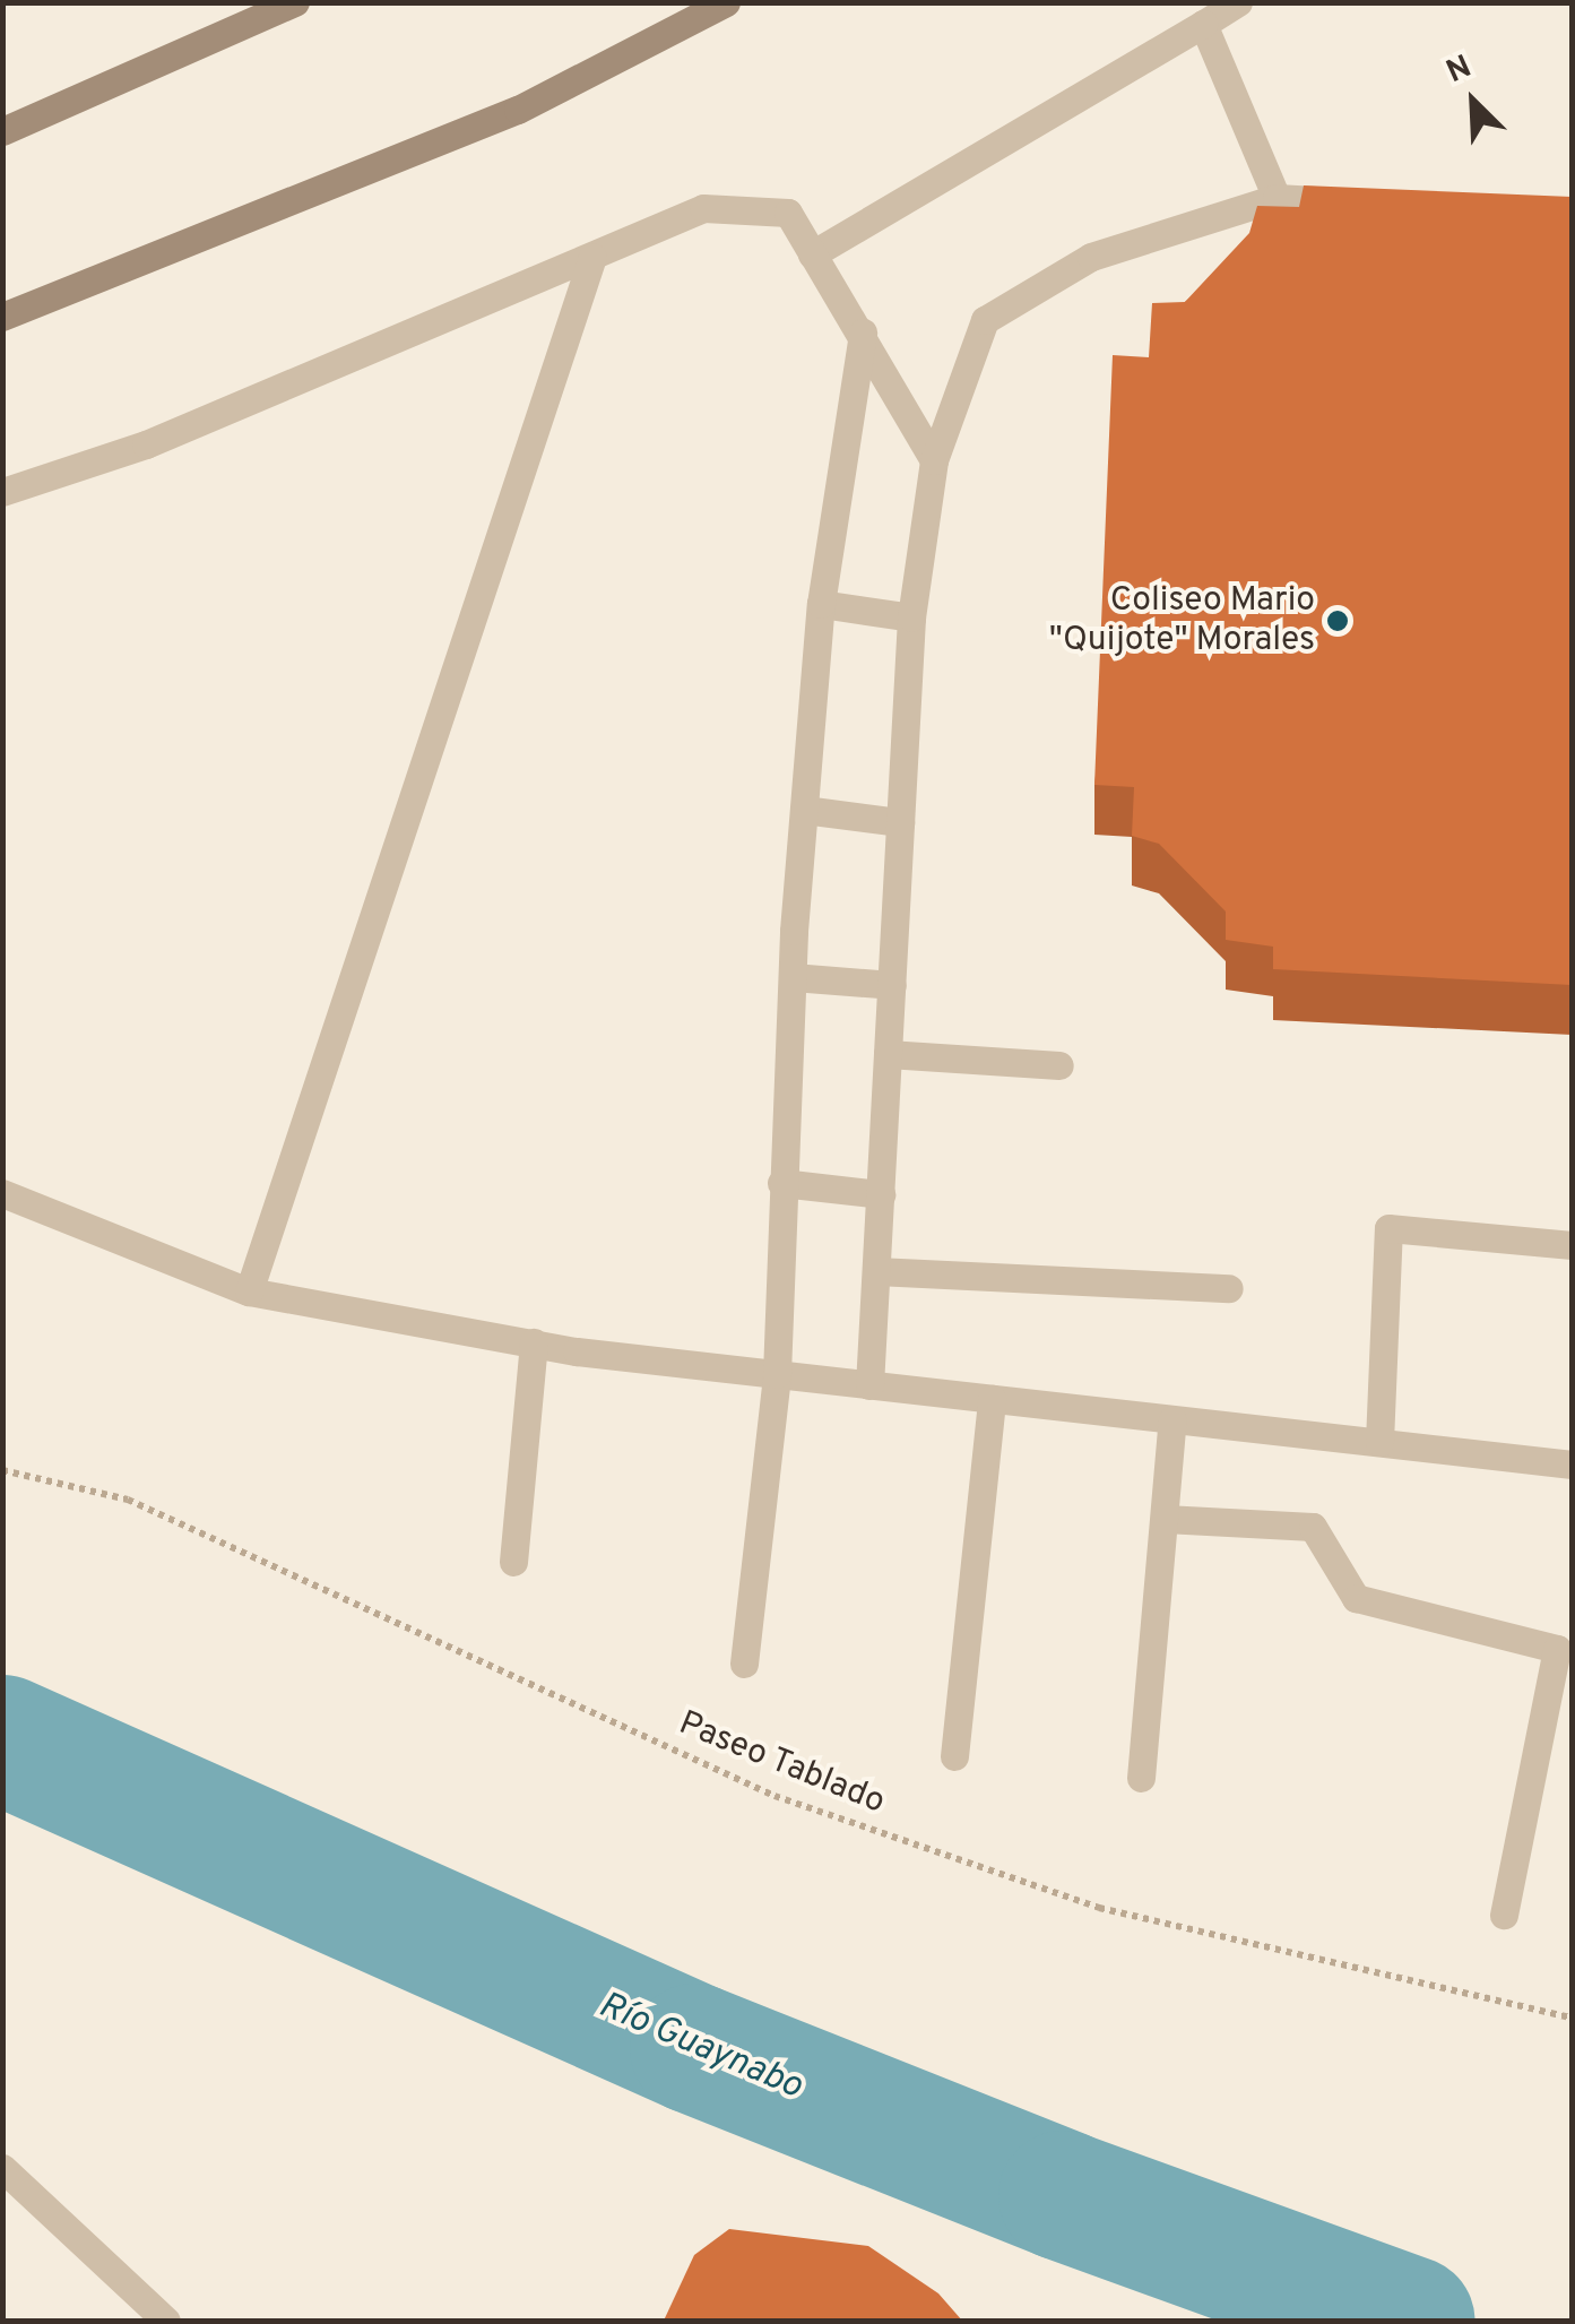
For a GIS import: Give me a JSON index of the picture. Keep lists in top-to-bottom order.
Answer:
{
  "streets": {
    "path": ["Paseo Tablado"]
  },
  "water": ["Río Guaynabo"],
  "places": ["Coliseo Mario \"Quijote\" Morales"],
  "north": "top left"
}
